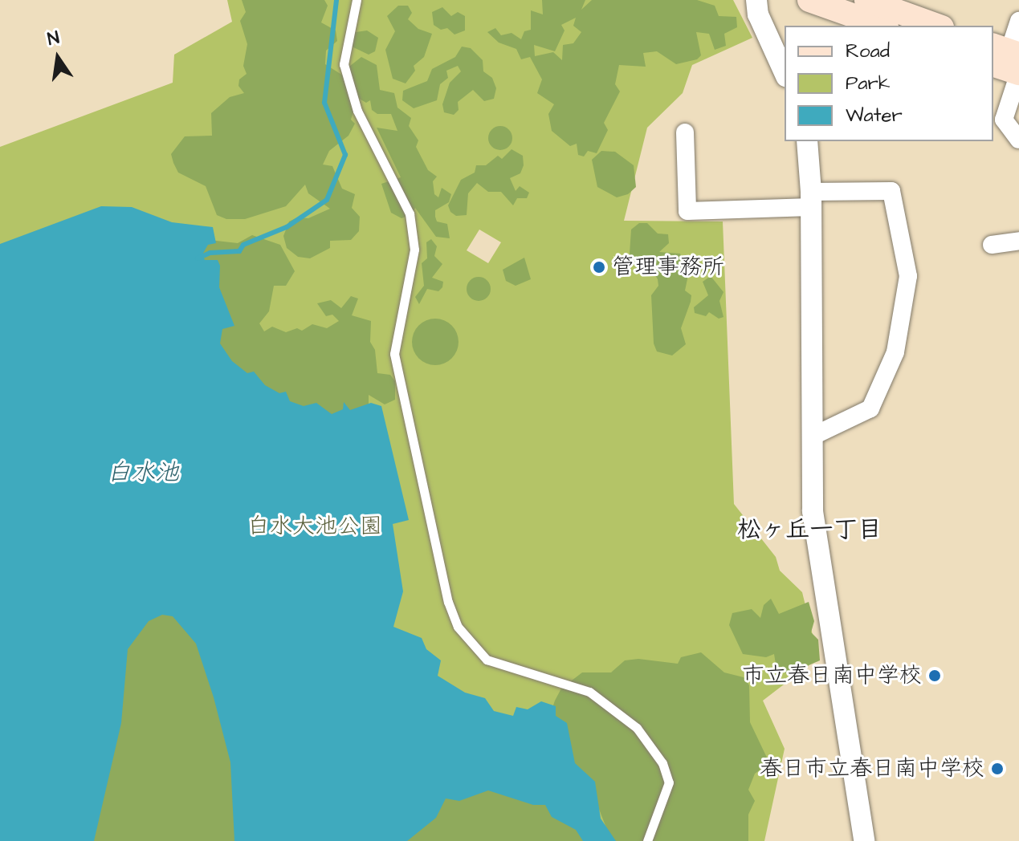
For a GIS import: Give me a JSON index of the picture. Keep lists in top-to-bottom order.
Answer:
{
  "districts": ["松ヶ丘一丁目"],
  "water": ["白水池"],
  "parks": ["白水大池公園"],
  "places": ["管理事務所", "市立春日南中学校", "春日市立春日南中学校"],
  "legend": ["Road", "Park", "Water"],
  "north": "top"
}
